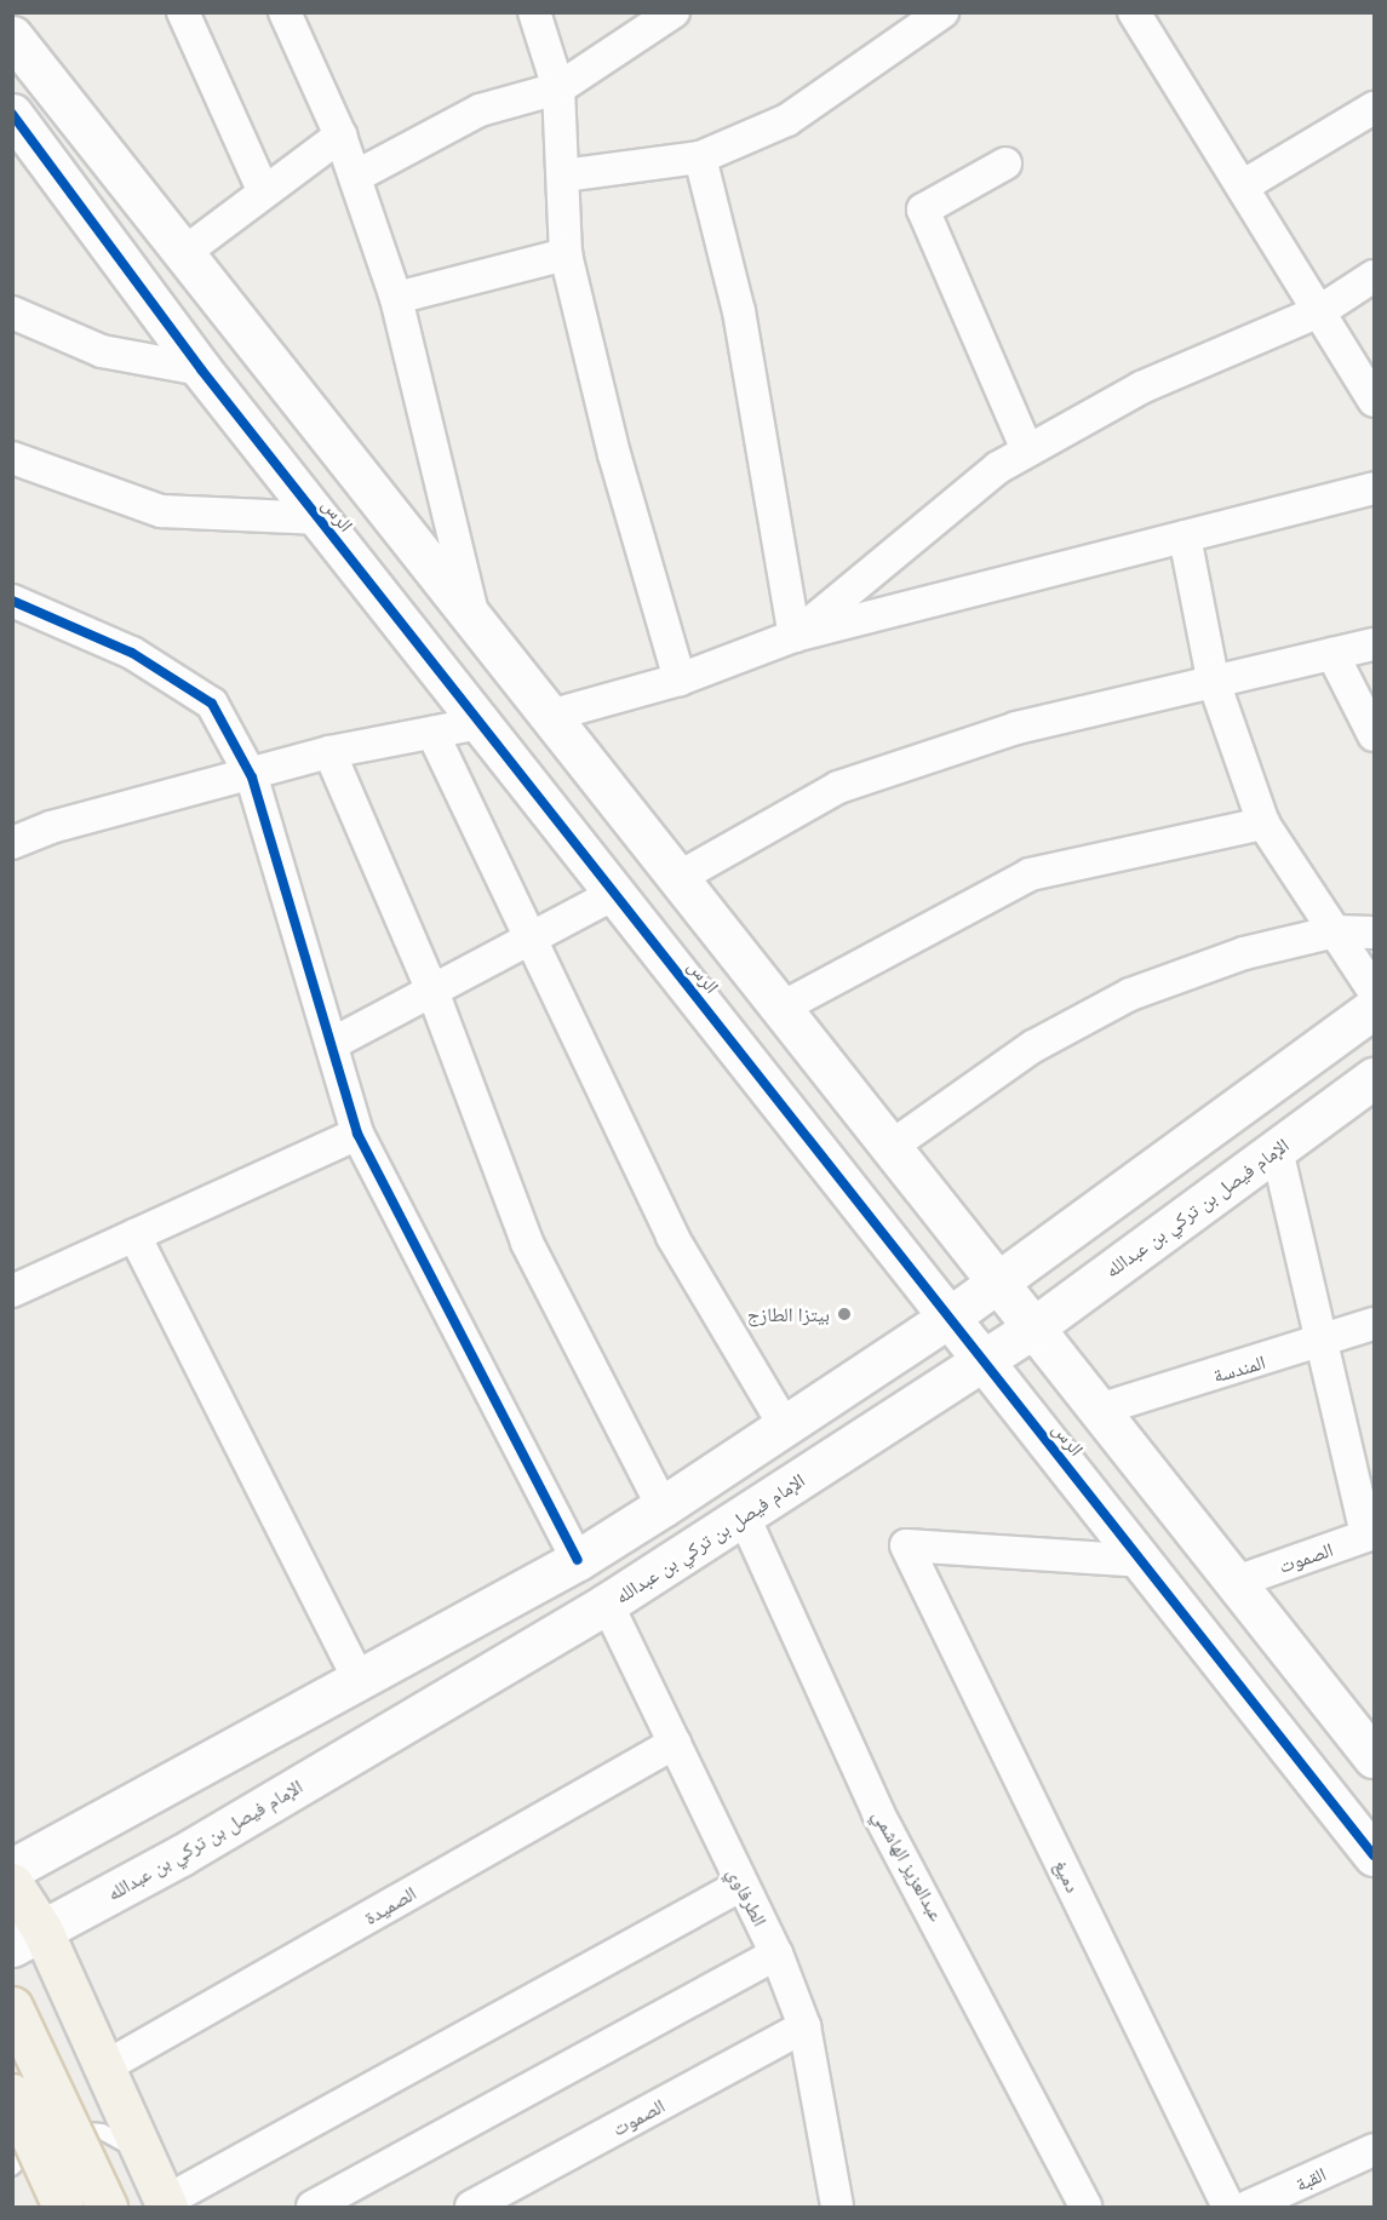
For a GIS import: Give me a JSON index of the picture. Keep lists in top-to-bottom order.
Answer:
{
  "streets": {
    "street": [
      "الرس",
      "الإمام فيصل بن تركي بن عبدالله",
      "المندسة",
      "الصموت",
      "عبدالعزيز الهاشمي",
      "دميغ",
      "الطرفاوي",
      "الصميدة",
      "القبة"
    ]
  },
  "crossings": [
    ["الرس", "الإمام فيصل بن تركي بن عبدالله"],
    ["الرس", "دميغ"],
    ["الإمام فيصل بن تركي بن عبدالله", "عبدالعزيز الهاشمي"],
    ["الإمام فيصل بن تركي بن عبدالله", "الطرفاوي"],
    ["الصموت", "الطرفاوي"],
    ["الطرفاوي", "الصميدة"]
  ],
  "places": ["بيتزا الطازج"]
}
